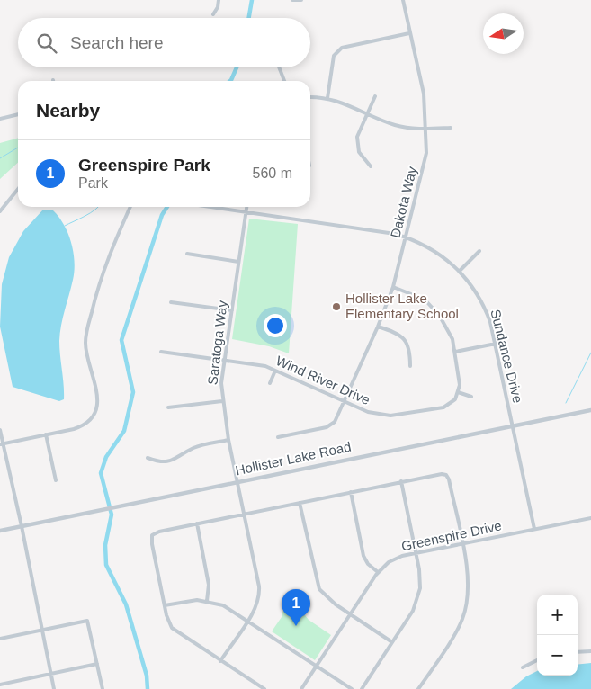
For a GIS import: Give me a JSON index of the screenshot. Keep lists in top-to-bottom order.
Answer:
{
  "streets": {
    "street": [
      "Dakota Way",
      "Saratoga Way",
      "Sundance Drive",
      "Wind River Drive",
      "Hollister Lake Road",
      "Greenspire Drive"
    ]
  },
  "crossings": [
    ["Dakota Way", "Sundance Drive"],
    ["Dakota Way", "Wind River Drive"],
    ["Saratoga Way", "Sundance Drive"],
    ["Saratoga Way", "Wind River Drive"],
    ["Saratoga Way", "Hollister Lake Road"],
    ["Sundance Drive", "Hollister Lake Road"],
    ["Sundance Drive", "Greenspire Drive"]
  ],
  "places": ["Hollister Lake Elementary School"],
  "north": "left",
  "page": {
    "search": "Search here",
    "heading": "Nearby",
    "list": [
      {
        "mark": "1",
        "name": "Greenspire Park",
        "note": "Park",
        "value": "560 m"
      }
    ],
    "pins": "1",
    "map_buttons": ["+", "−"]
  }
}
